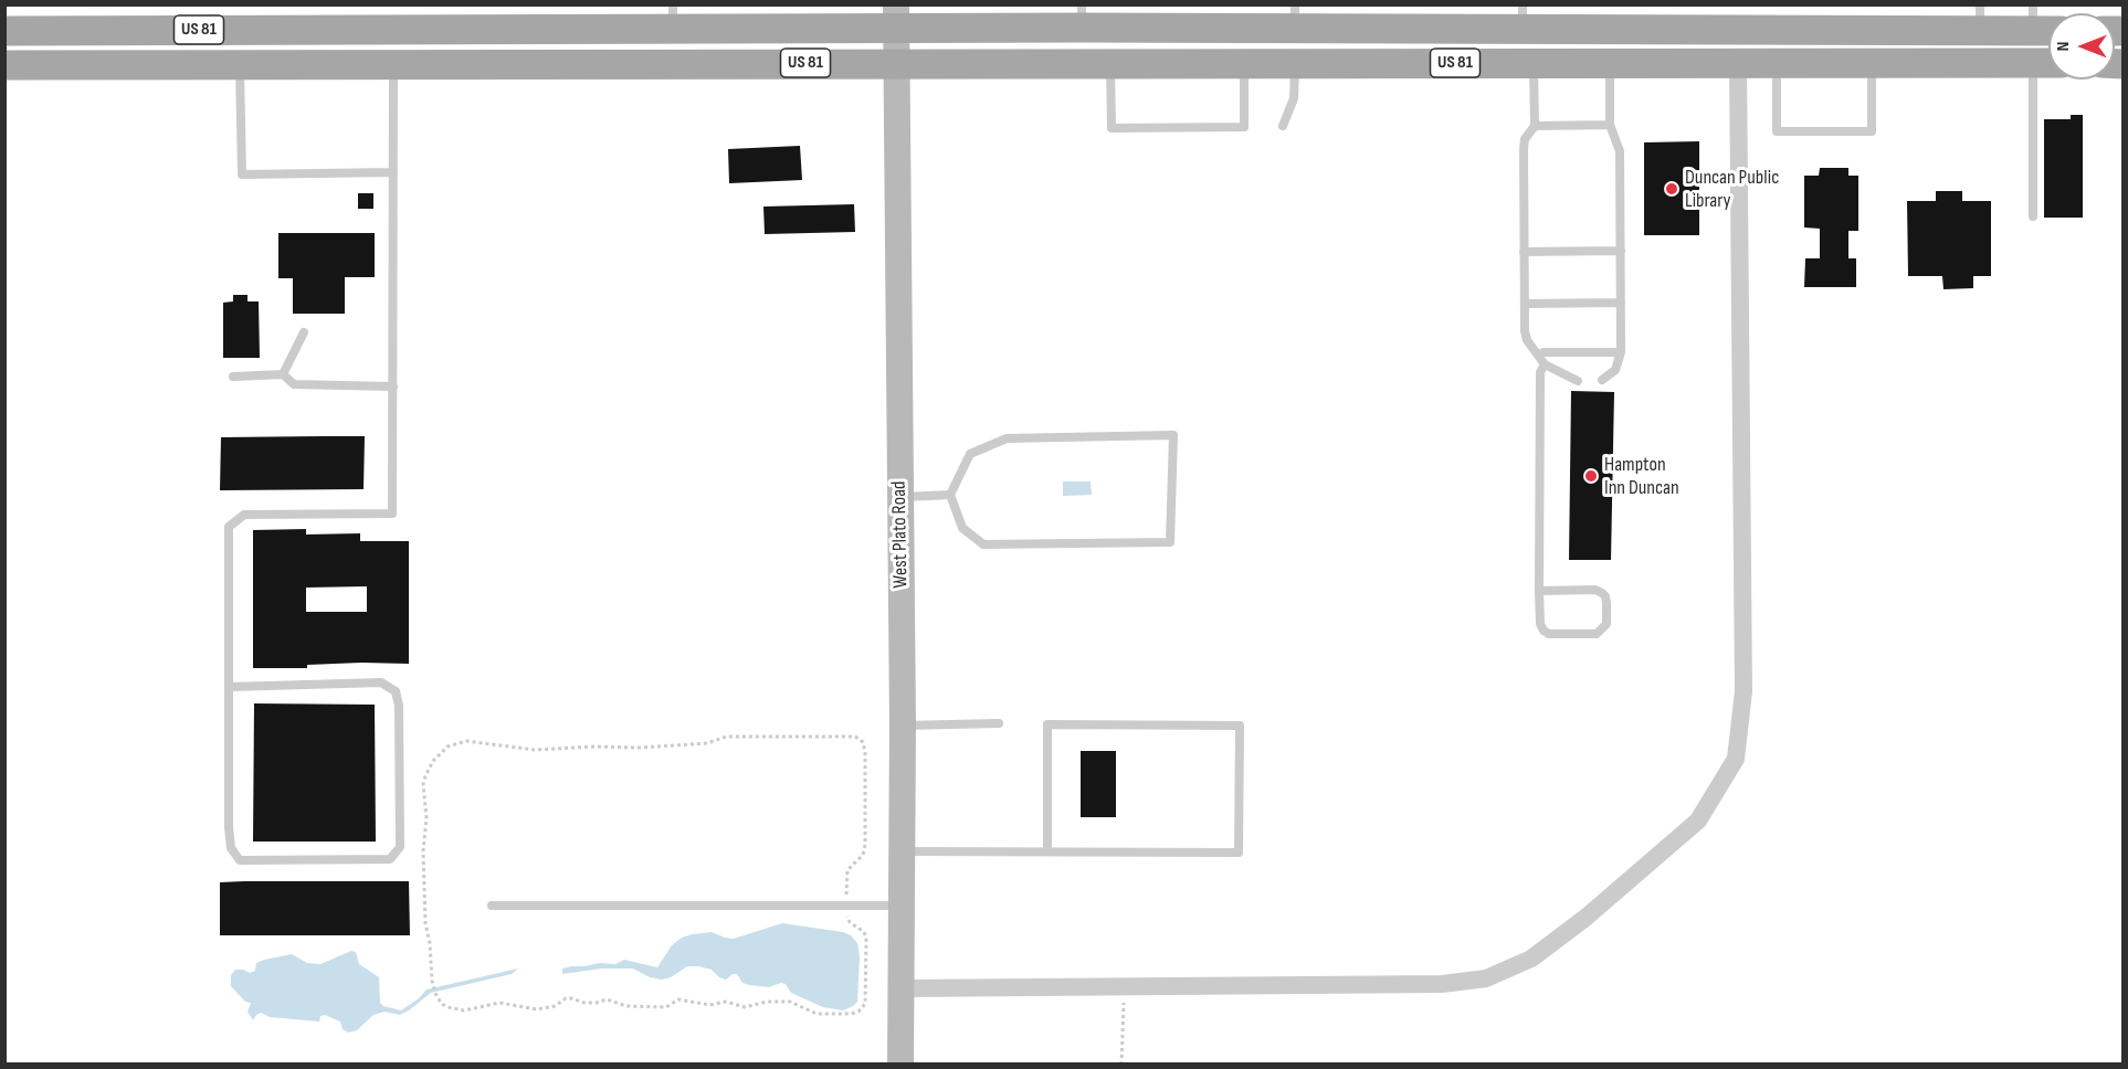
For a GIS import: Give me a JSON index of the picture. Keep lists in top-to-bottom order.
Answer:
{
  "streets": {
    "main road": ["US 81"],
    "street": ["West Plato Road"]
  },
  "crossings": [
    ["US 81", "West Plato Road"]
  ],
  "places": ["Duncan Public Library", "Hampton Inn Duncan"],
  "north": "left"
}
